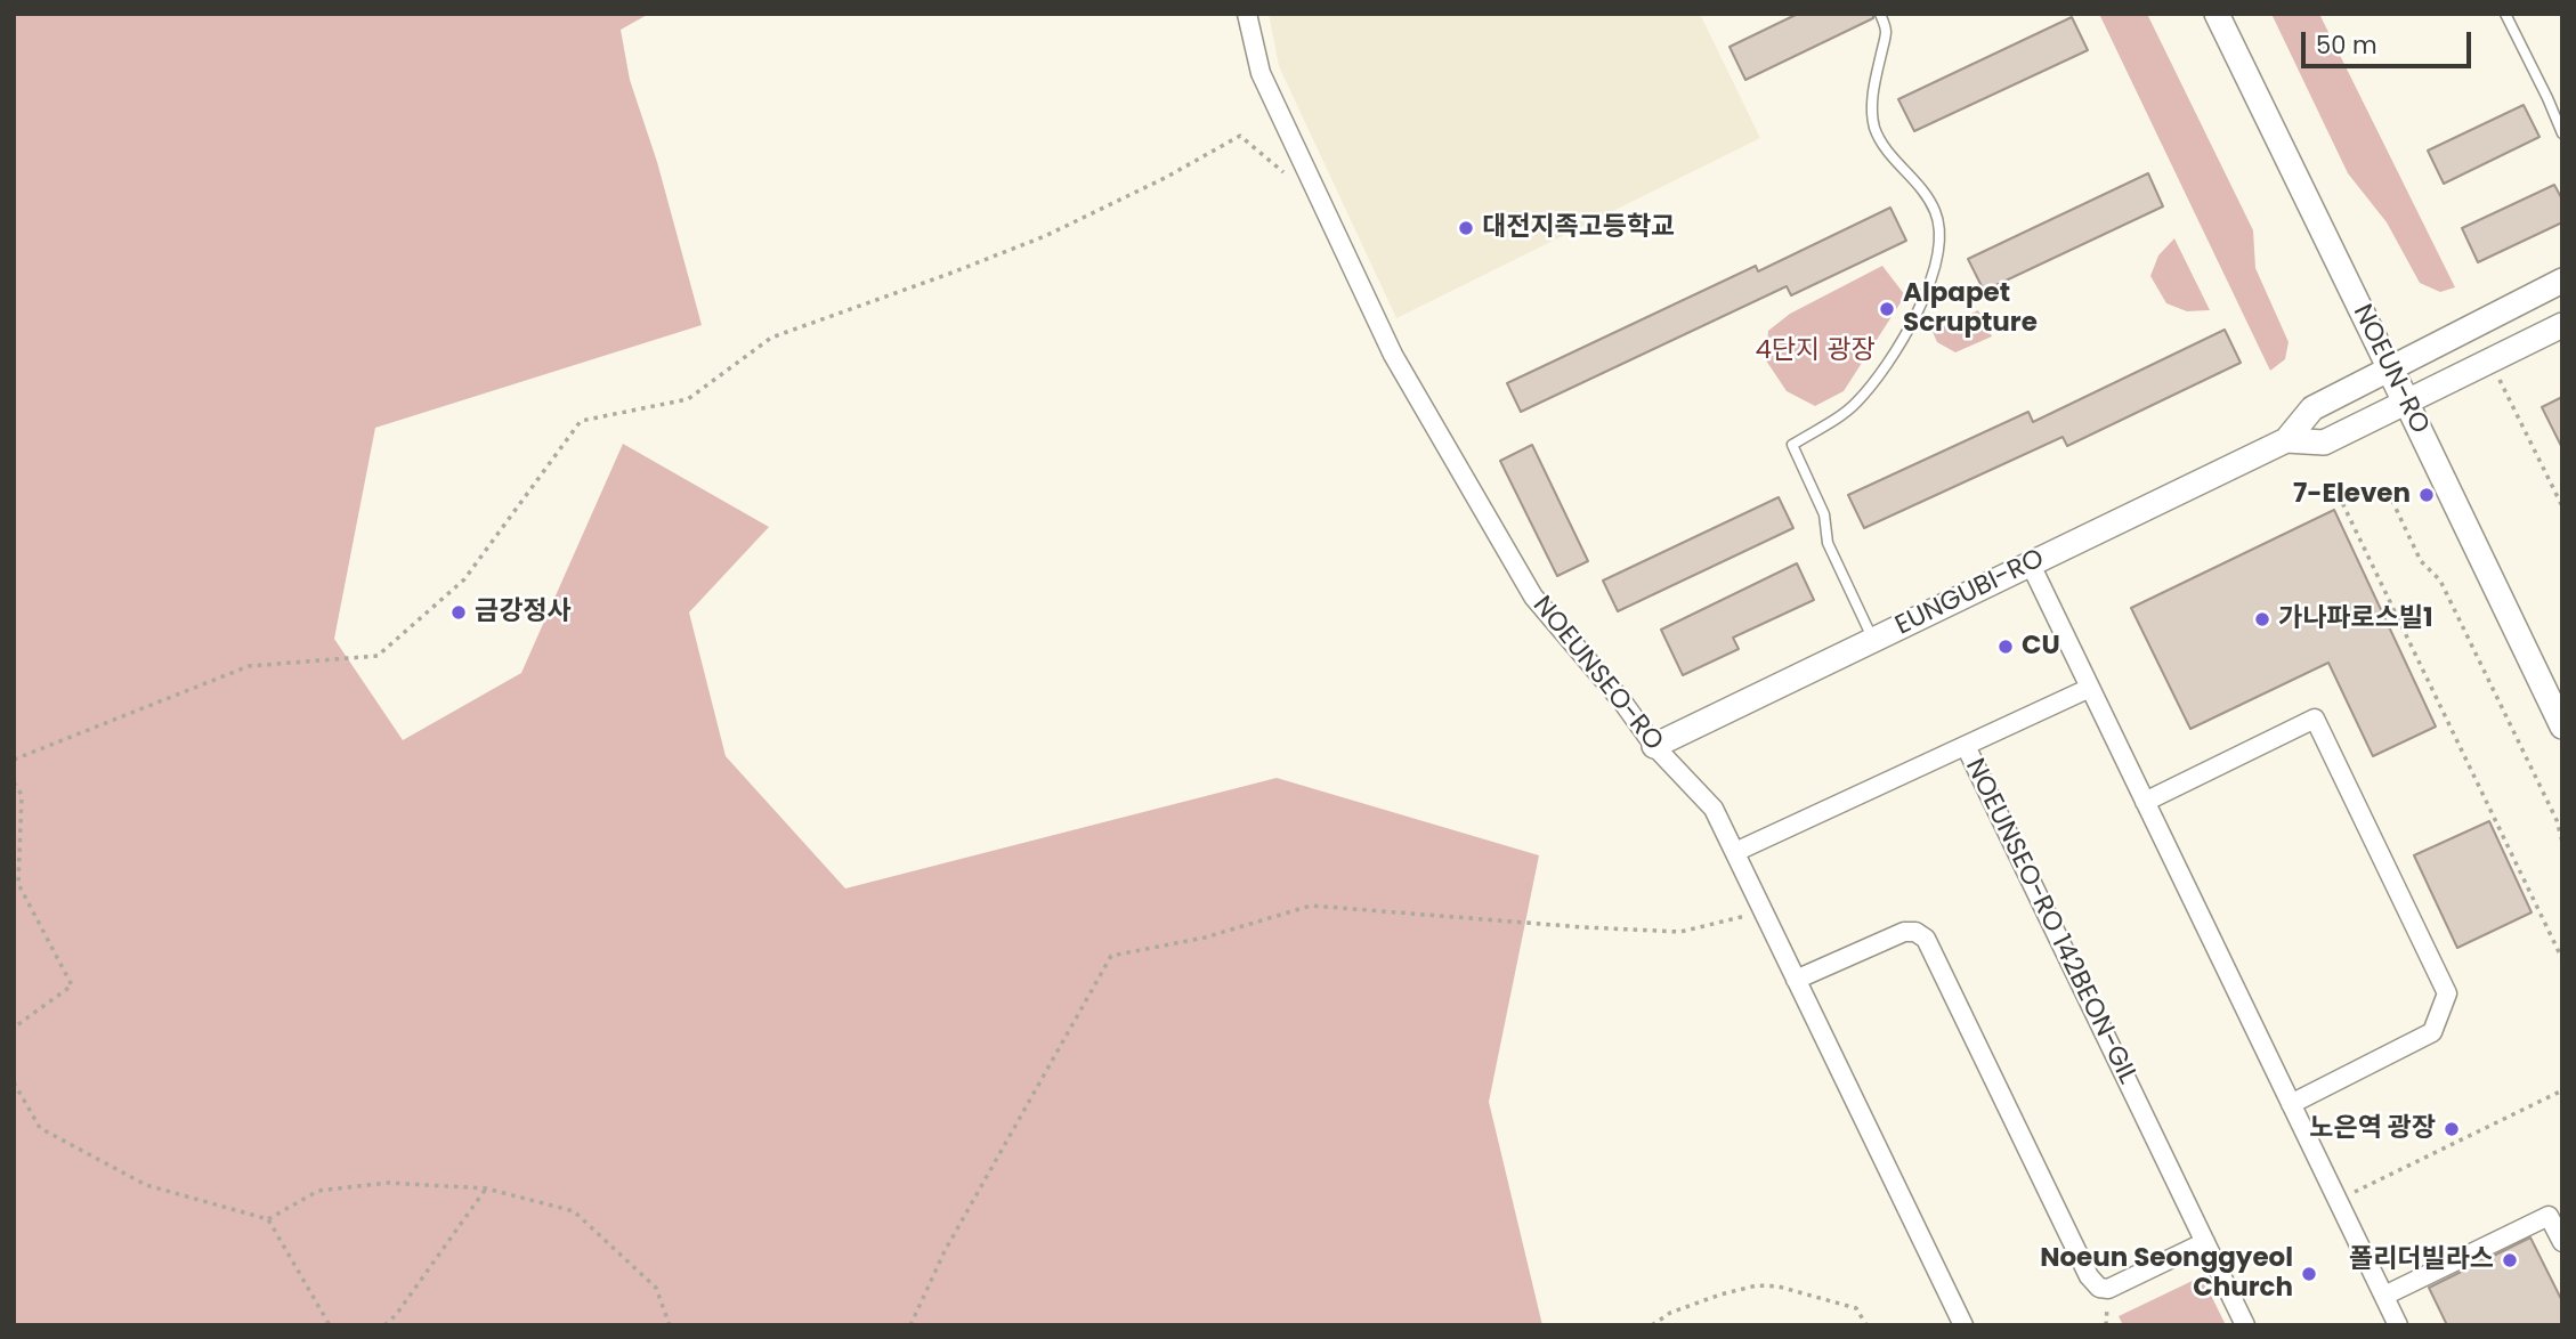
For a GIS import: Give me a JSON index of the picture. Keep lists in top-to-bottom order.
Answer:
{
  "streets": {
    "main road": ["NOEUN-RO"],
    "street": ["EUNGUBI-RO", "NOEUNSEO-RO", "NOEUNSEO-RO 142BEON-GIL"]
  },
  "crossings": [
    ["NOEUN-RO", "EUNGUBI-RO"],
    ["EUNGUBI-RO", "NOEUNSEO-RO"],
    ["NOEUNSEO-RO", "NOEUNSEO-RO 142BEON-GIL"]
  ],
  "parks": ["4단지 광장"],
  "places": [
    "대전지족고등학교",
    "Alpapet Scrupture",
    "7-Eleven",
    "금강정사",
    "가나파로스빌1",
    "CU",
    "노은역 광장",
    "폴리더빌라스",
    "Noeun Seonggyeol Church"
  ],
  "scale_bar": "50 m"
}
